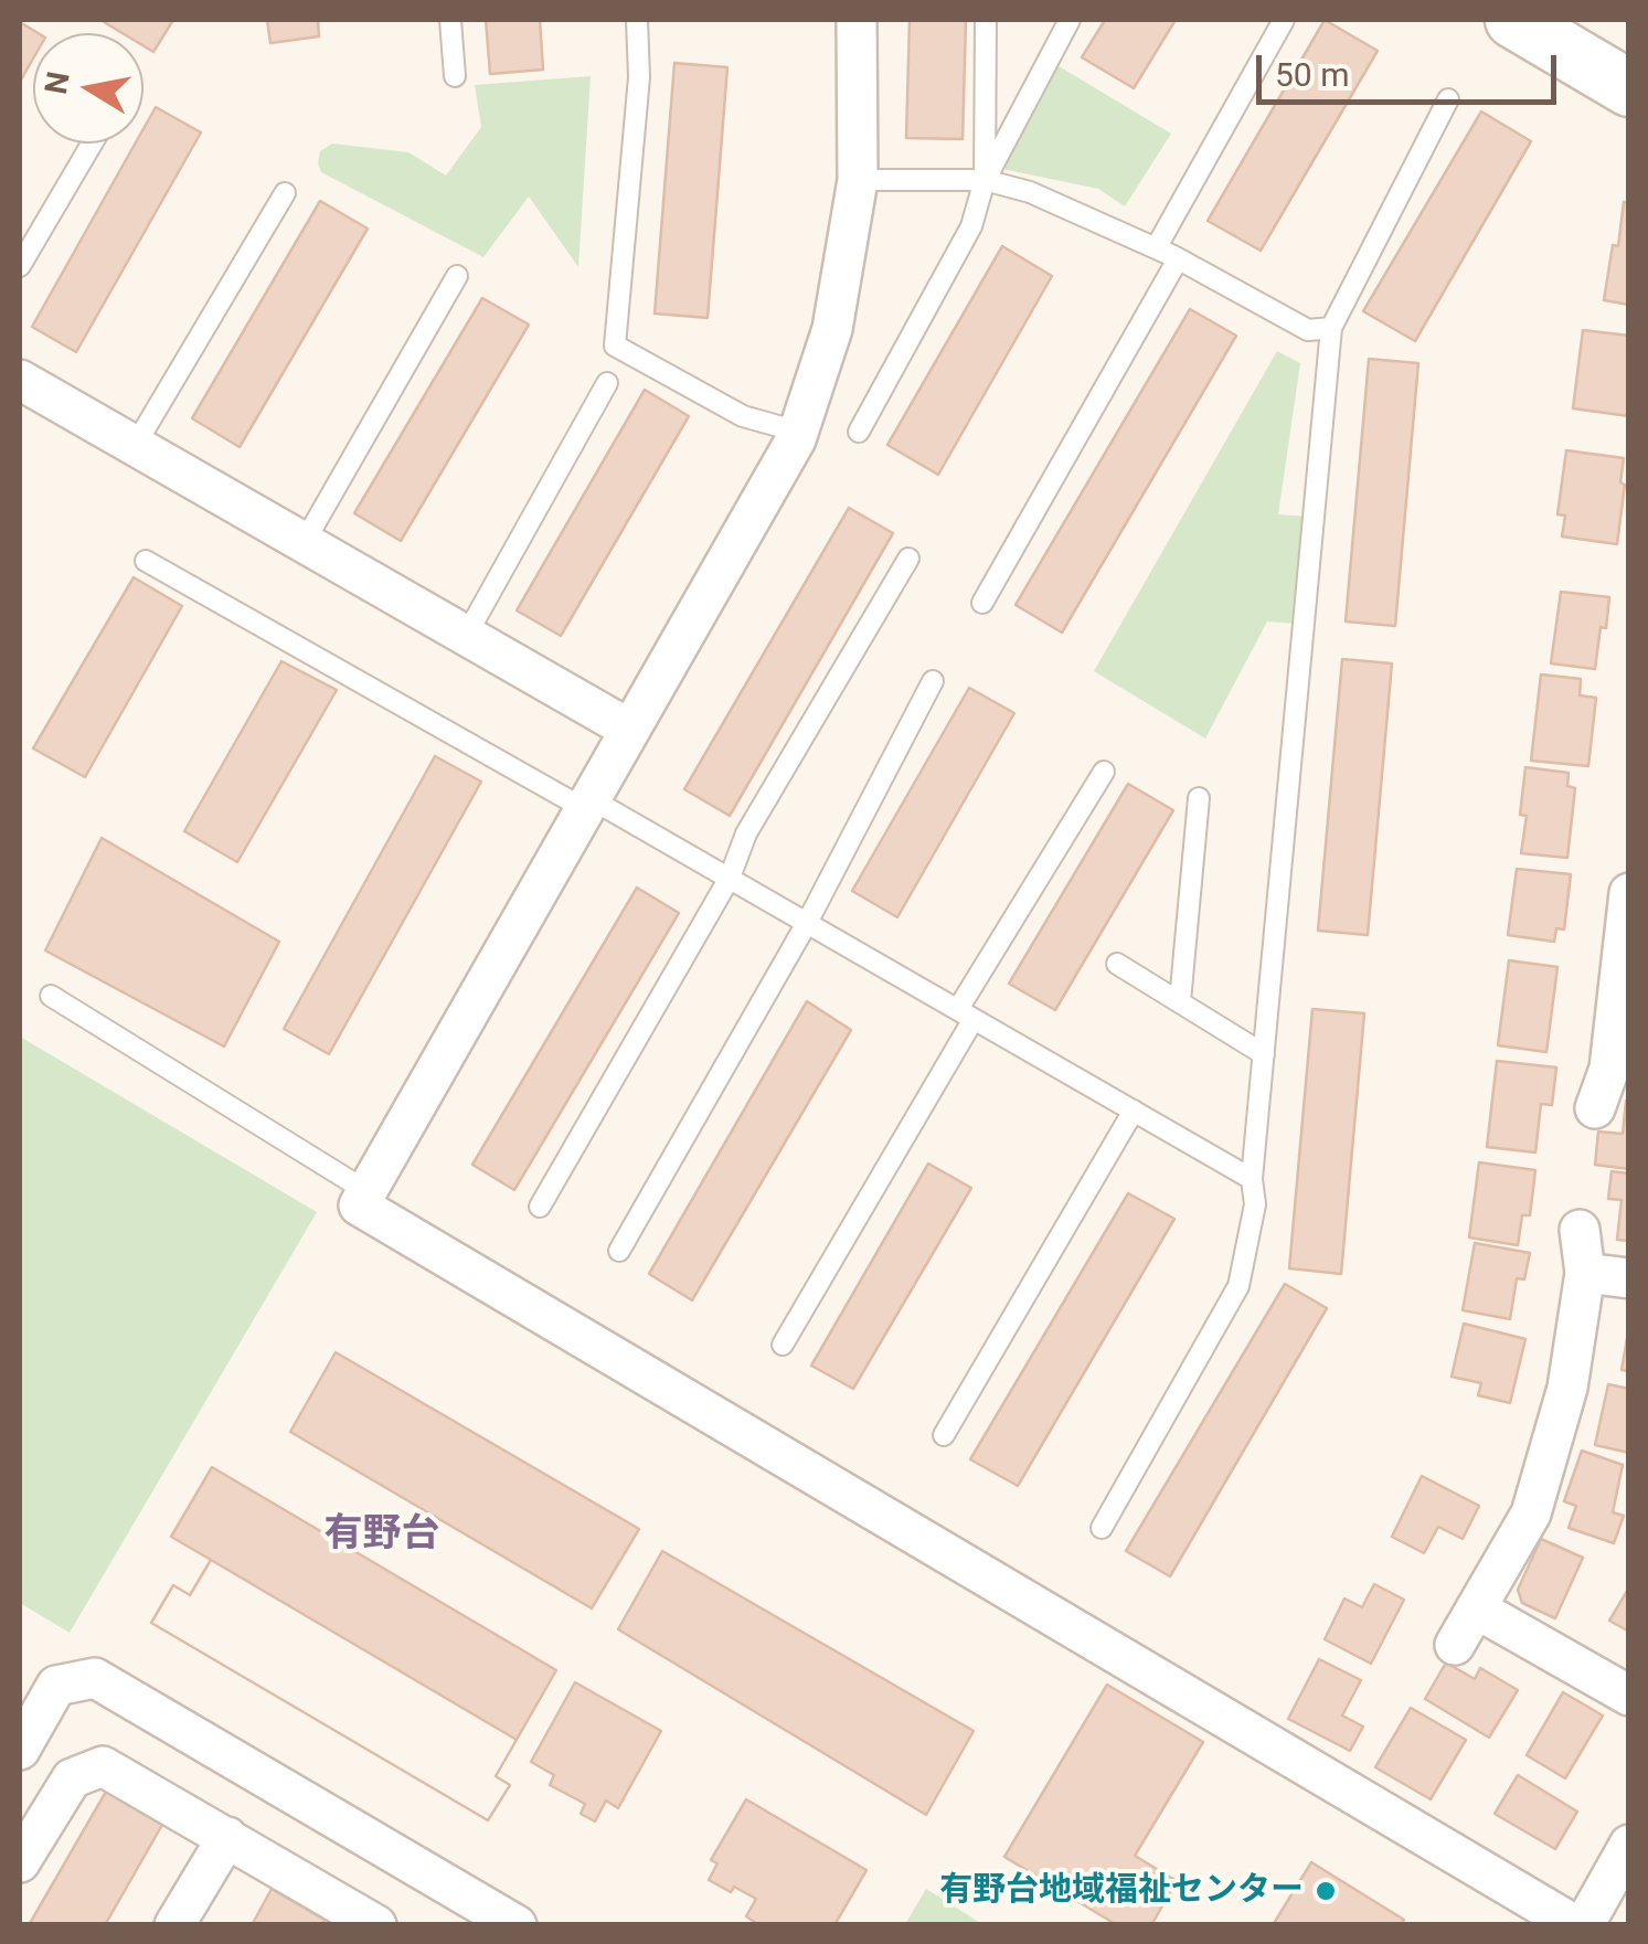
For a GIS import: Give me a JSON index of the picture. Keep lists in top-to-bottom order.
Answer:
{
  "districts": ["有野台"],
  "places": ["有野台地域福祉センター"],
  "scale_bar": "50 m",
  "north": "left"
}
